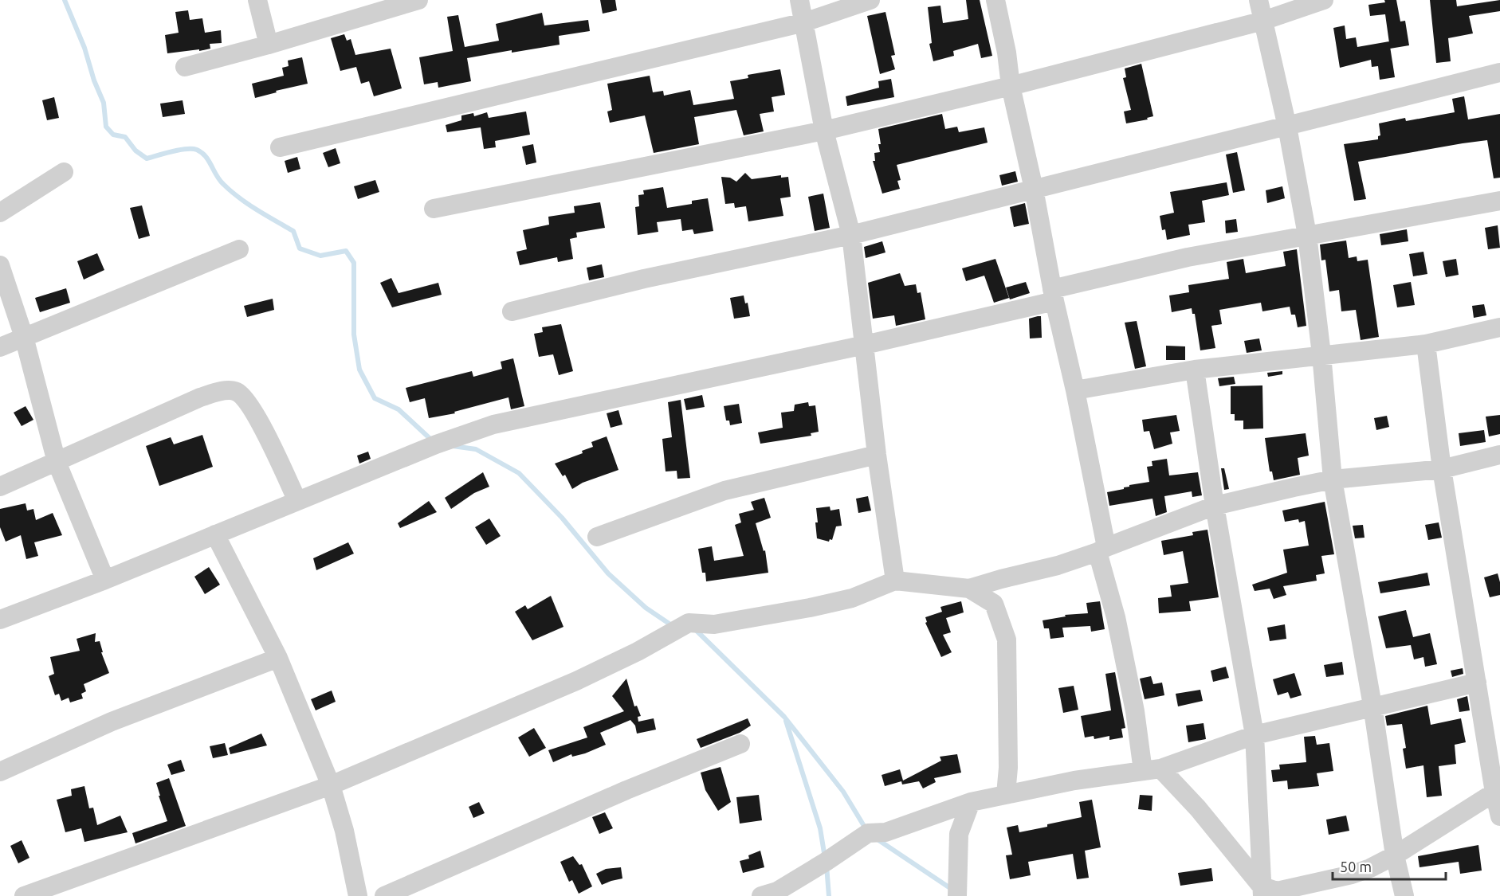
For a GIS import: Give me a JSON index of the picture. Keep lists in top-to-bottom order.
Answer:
{
  "scale_bar": "50 m"
}
